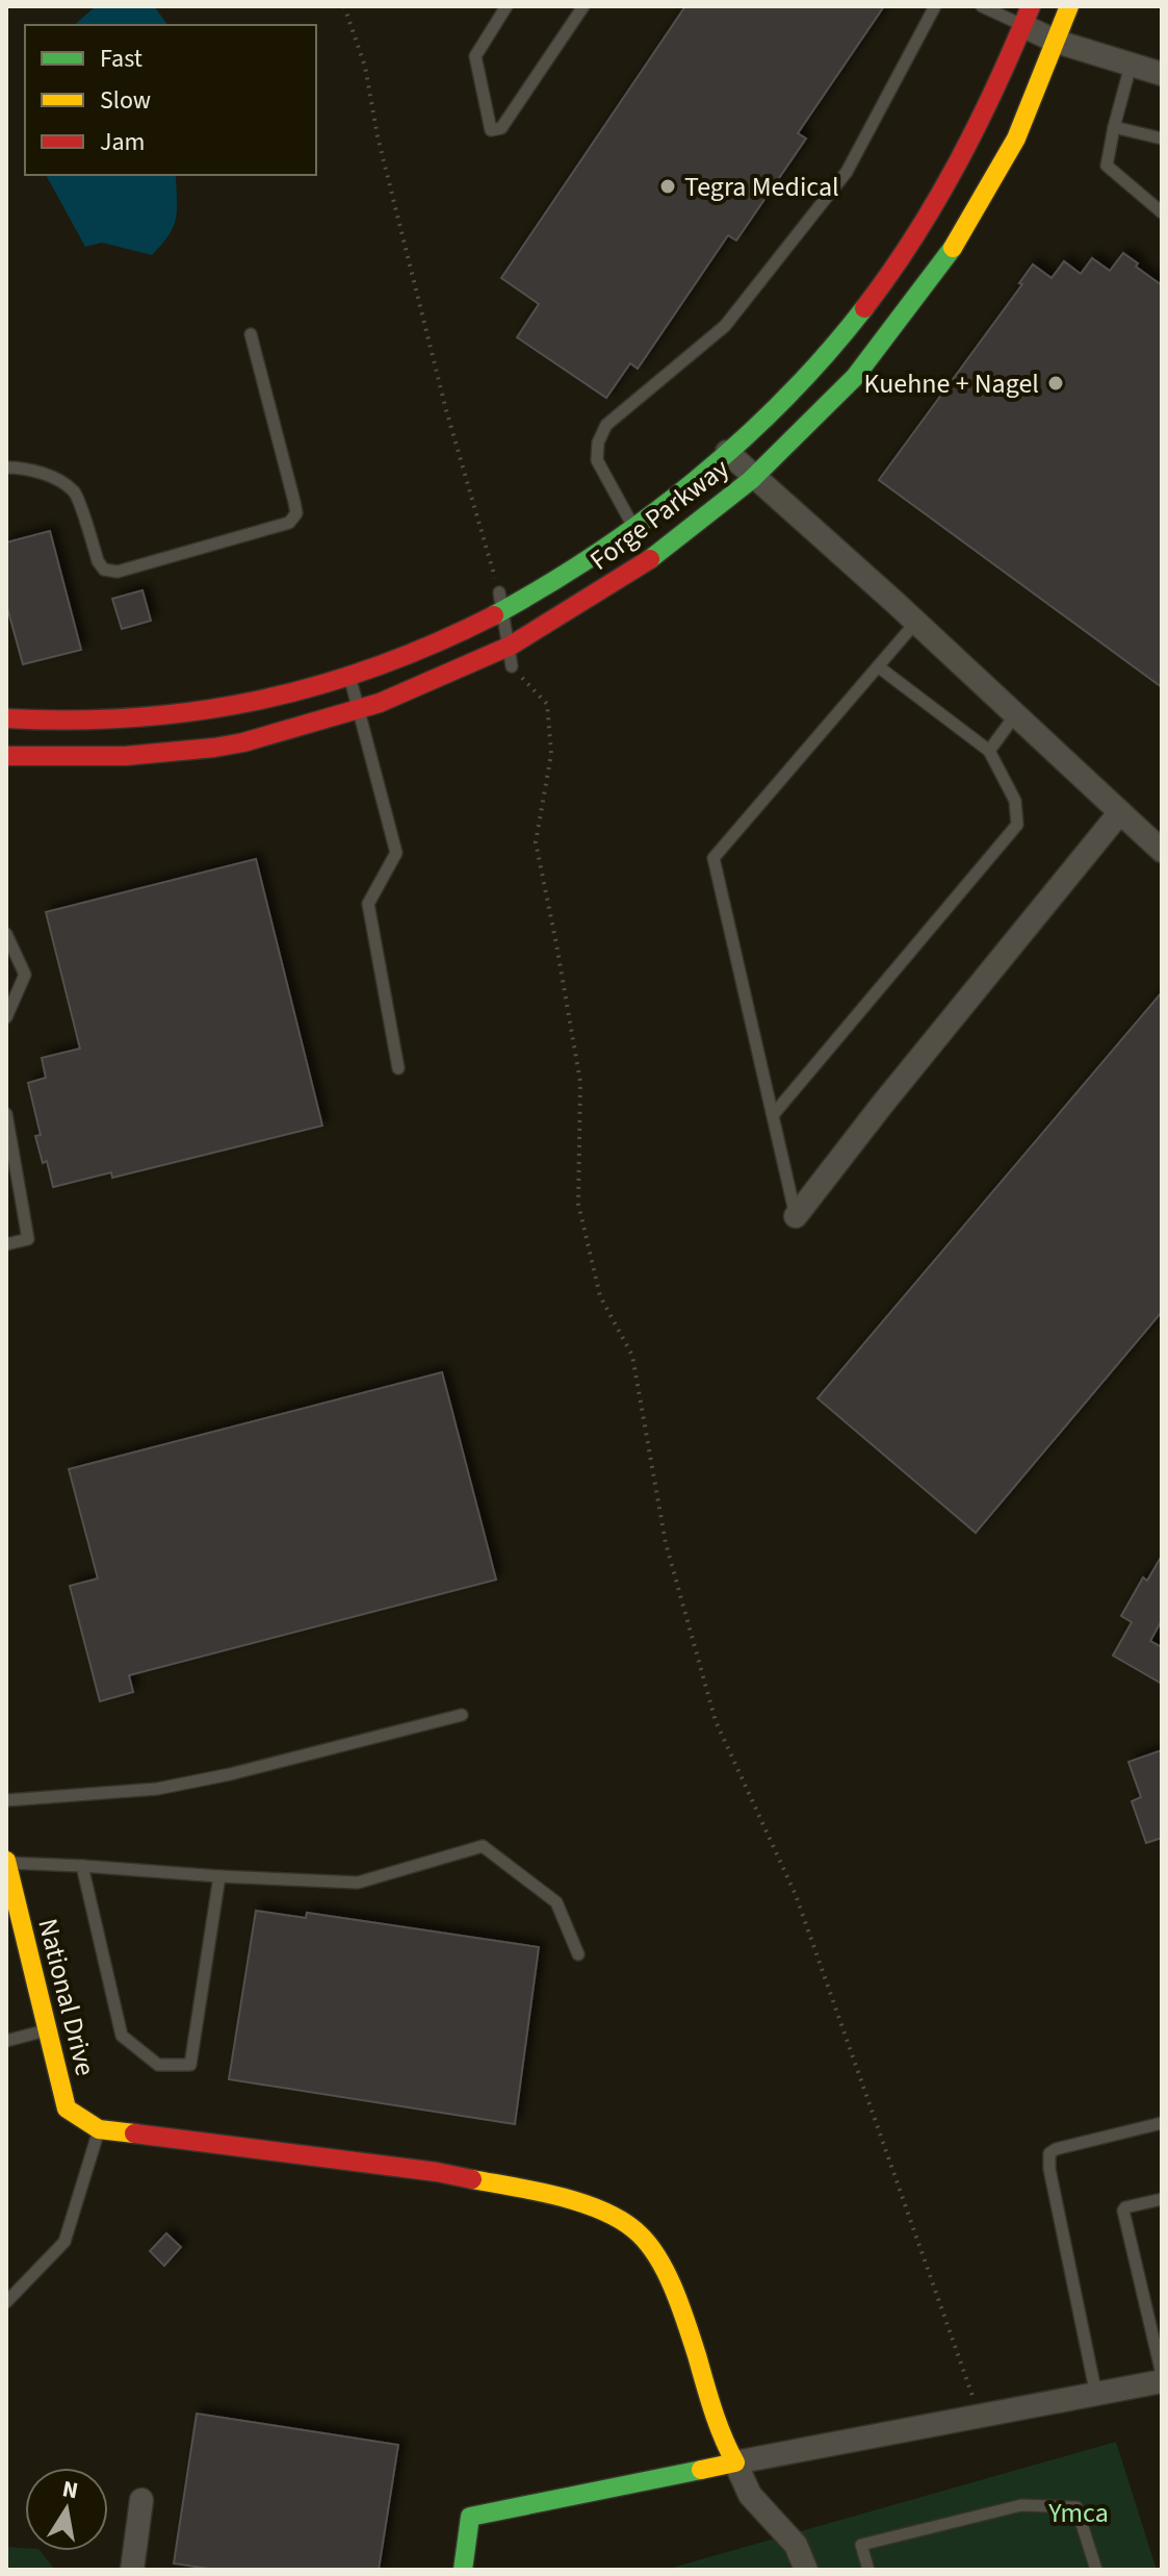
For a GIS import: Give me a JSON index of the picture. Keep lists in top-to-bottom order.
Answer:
{
  "streets": {
    "street": ["Forge Parkway", "National Drive"]
  },
  "parks": ["Ymca"],
  "places": ["Tegra Medical", "Kuehne + Nagel"],
  "legend": ["Fast", "Slow", "Jam"],
  "north": "top"
}
